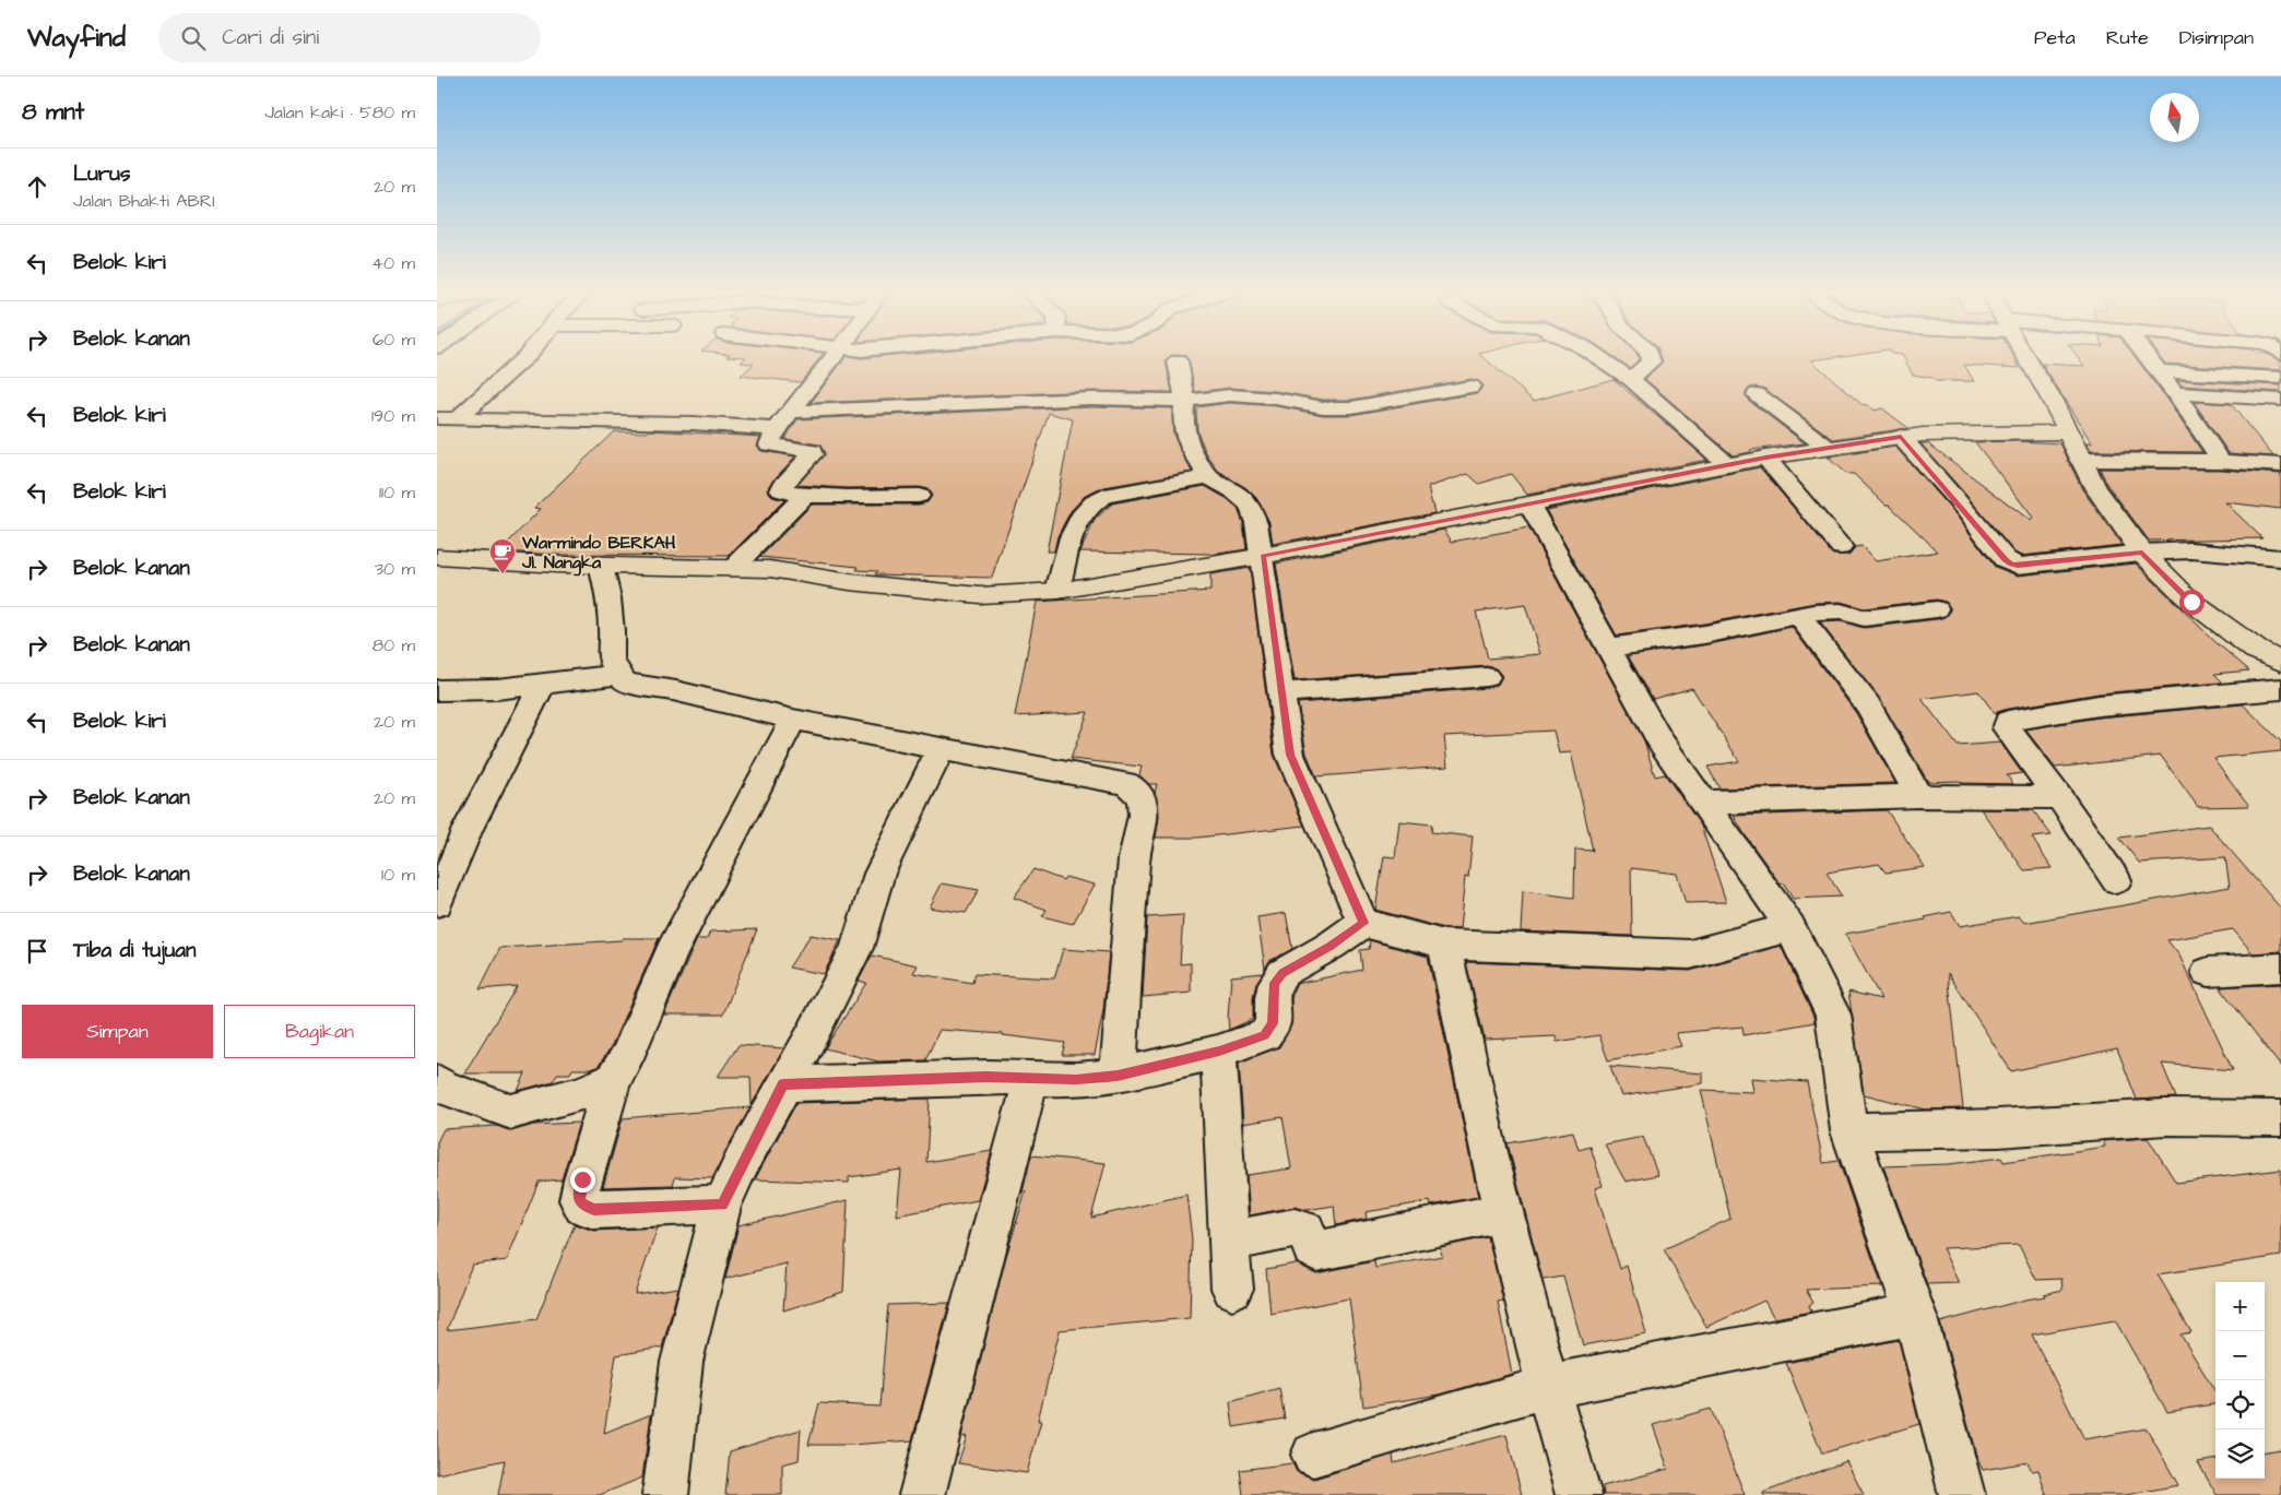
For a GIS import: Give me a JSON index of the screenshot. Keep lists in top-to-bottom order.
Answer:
{
  "places": {
    "cafe": ["Warmindo BERKAH Jl. Nangka"]
  },
  "north": "top",
  "page": {
    "header": "Wayfind",
    "search": "Cari di sini",
    "nav": ["Peta", "Rute", "Disimpan"],
    "heading": ["8 mnt", "Jalan kaki · 580 m"],
    "list": [
      ["Lurus", "Jalan Bhakti ABRI", "20 m"],
      ["Belok kiri", "40 m"],
      ["Belok kanan", "60 m"],
      ["Belok kiri", "190 m"],
      ["Belok kiri", "110 m"],
      ["Belok kanan", "30 m"],
      ["Belok kanan", "80 m"],
      ["Belok kiri", "20 m"],
      ["Belok kanan", "20 m"],
      ["Belok kanan", "10 m"],
      "Tiba di tujuan"
    ],
    "buttons": ["Simpan", "Bagikan"],
    "map_buttons": ["+", "−"]
  }
}
